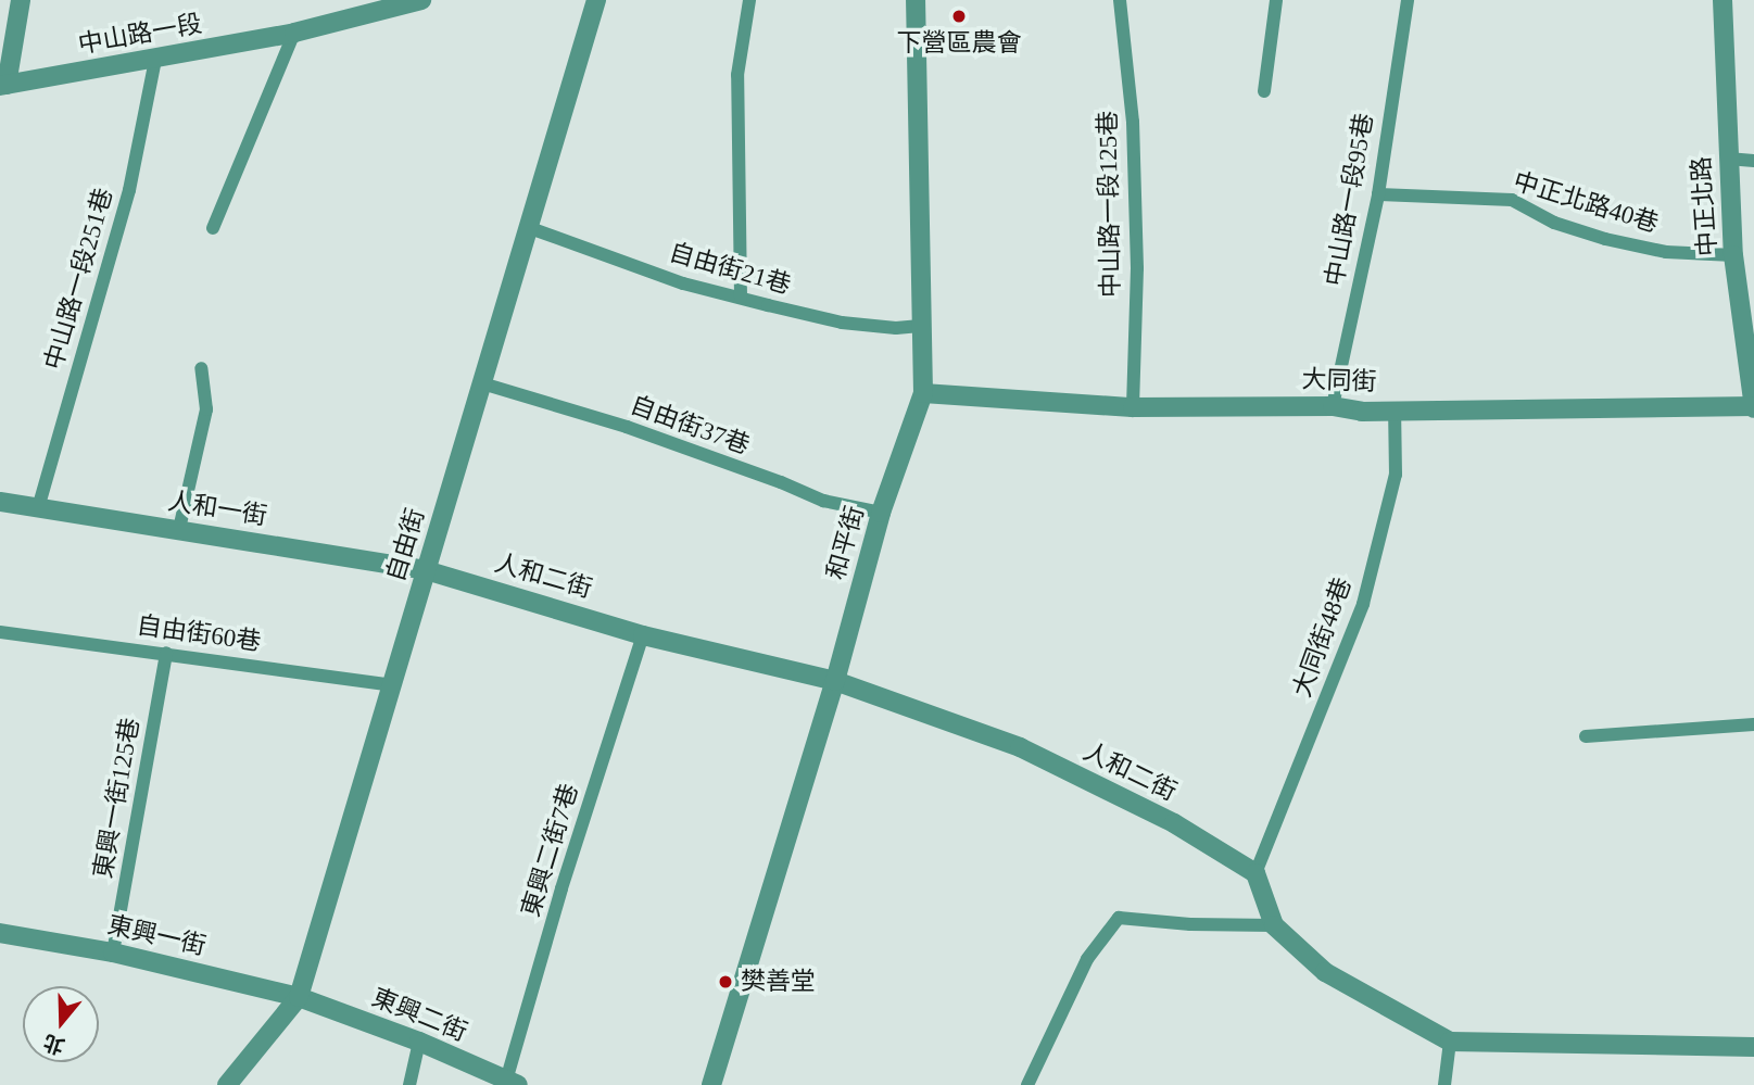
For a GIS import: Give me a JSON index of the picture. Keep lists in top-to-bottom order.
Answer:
{
  "streets": {
    "street": [
      "中山路一段",
      "中正北路",
      "大同街",
      "人和一街",
      "和平街",
      "自由街",
      "人和二街",
      "東興一街",
      "東興二街"
    ],
    "lane": [
      "中山路一段95巷",
      "中正北路40巷",
      "中山路一段125巷",
      "自由街21巷",
      "中山路一段251巷",
      "自由街37巷",
      "自由街60巷",
      "大同街48巷",
      "東興一街125巷",
      "東興二街7巷"
    ]
  },
  "crossings": [
    ["中山路一段", "中山路一段251巷"],
    ["中山路一段95巷", "中正北路40巷"],
    ["中山路一段95巷", "大同街"],
    ["中正北路40巷", "中正北路"],
    ["中山路一段125巷", "大同街"],
    ["中正北路", "大同街"],
    ["自由街21巷", "和平街"],
    ["自由街21巷", "自由街"],
    ["中山路一段251巷", "人和一街"],
    ["大同街", "和平街"],
    ["大同街", "大同街48巷"],
    ["自由街37巷", "和平街"],
    ["自由街37巷", "自由街"],
    ["人和一街", "自由街"],
    ["人和一街", "人和二街"],
    ["和平街", "人和二街"],
    ["自由街", "人和二街"],
    ["自由街", "自由街60巷"],
    ["自由街", "東興一街"],
    ["自由街", "東興二街"],
    ["人和二街", "大同街48巷"],
    ["人和二街", "東興二街7巷"],
    ["自由街60巷", "東興一街125巷"],
    ["東興一街125巷", "東興一街"],
    ["東興二街7巷", "東興二街"],
    ["東興一街", "東興二街"]
  ],
  "places": ["下營區農會", "樊善堂"],
  "north": "bottom"
}
